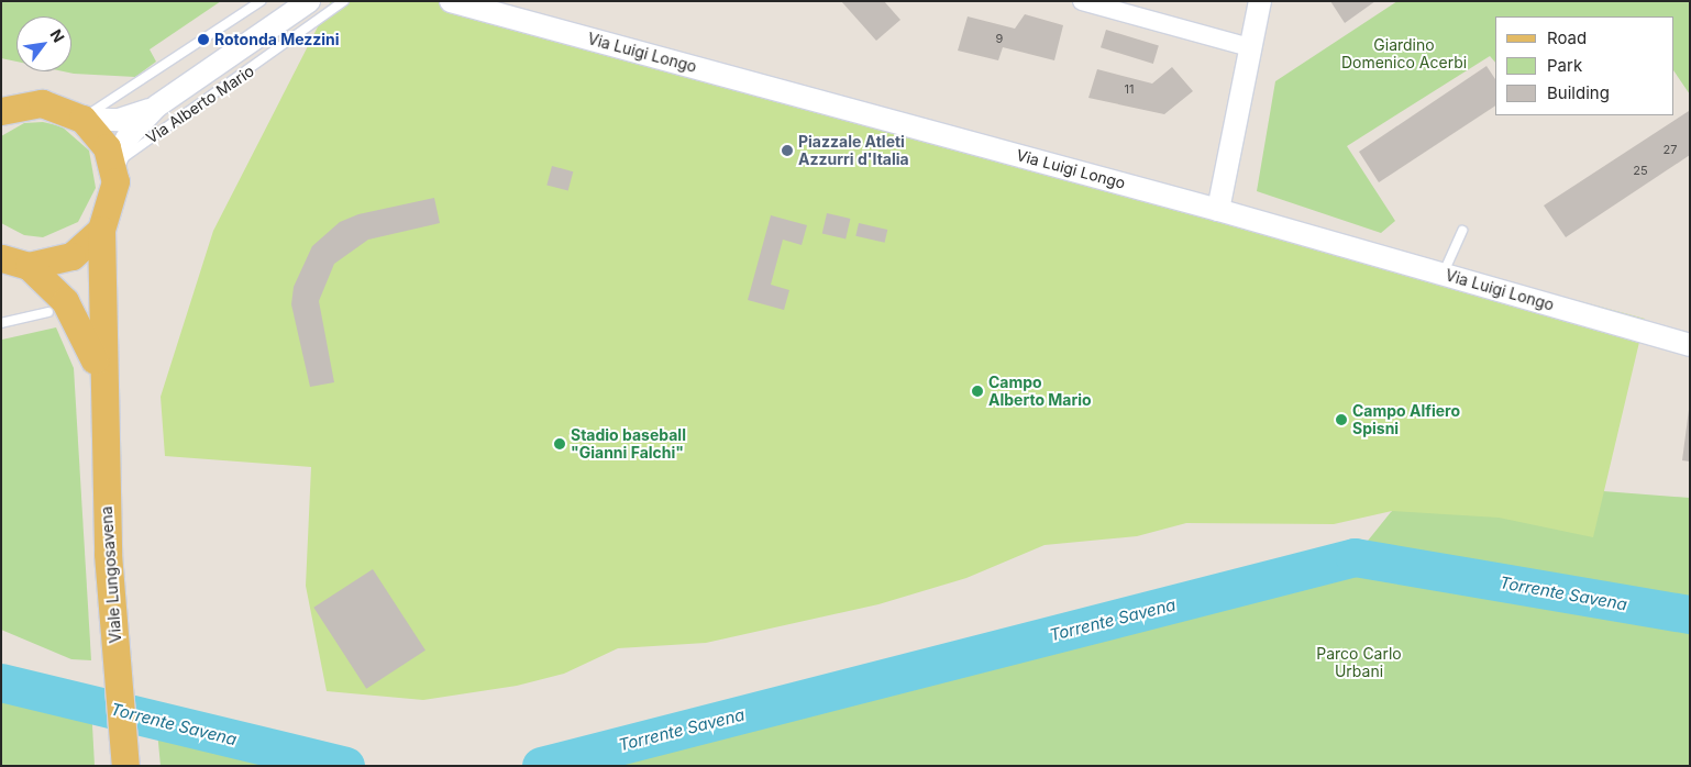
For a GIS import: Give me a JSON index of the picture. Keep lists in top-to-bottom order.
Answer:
{
  "streets": {
    "main road": ["Viale Lungosavena"],
    "street": ["Via Luigi Longo", "Via Alberto Mario"]
  },
  "water": ["Torrente Savena"],
  "parks": ["Giardino Domenico Acerbi", "Parco Carlo Urbani"],
  "places": [
    "Rotonda Mezzini",
    "Piazzale Atleti Azzurri d'Italia",
    "Campo Alberto Mario",
    "Campo Alfiero Spisni",
    "Stadio baseball \"Gianni Falchi\""
  ],
  "house_numbers": [
    "9",
    "11",
    "27",
    "25"
  ],
  "legend": ["Road", "Park", "Building"],
  "north": "top right"
}
